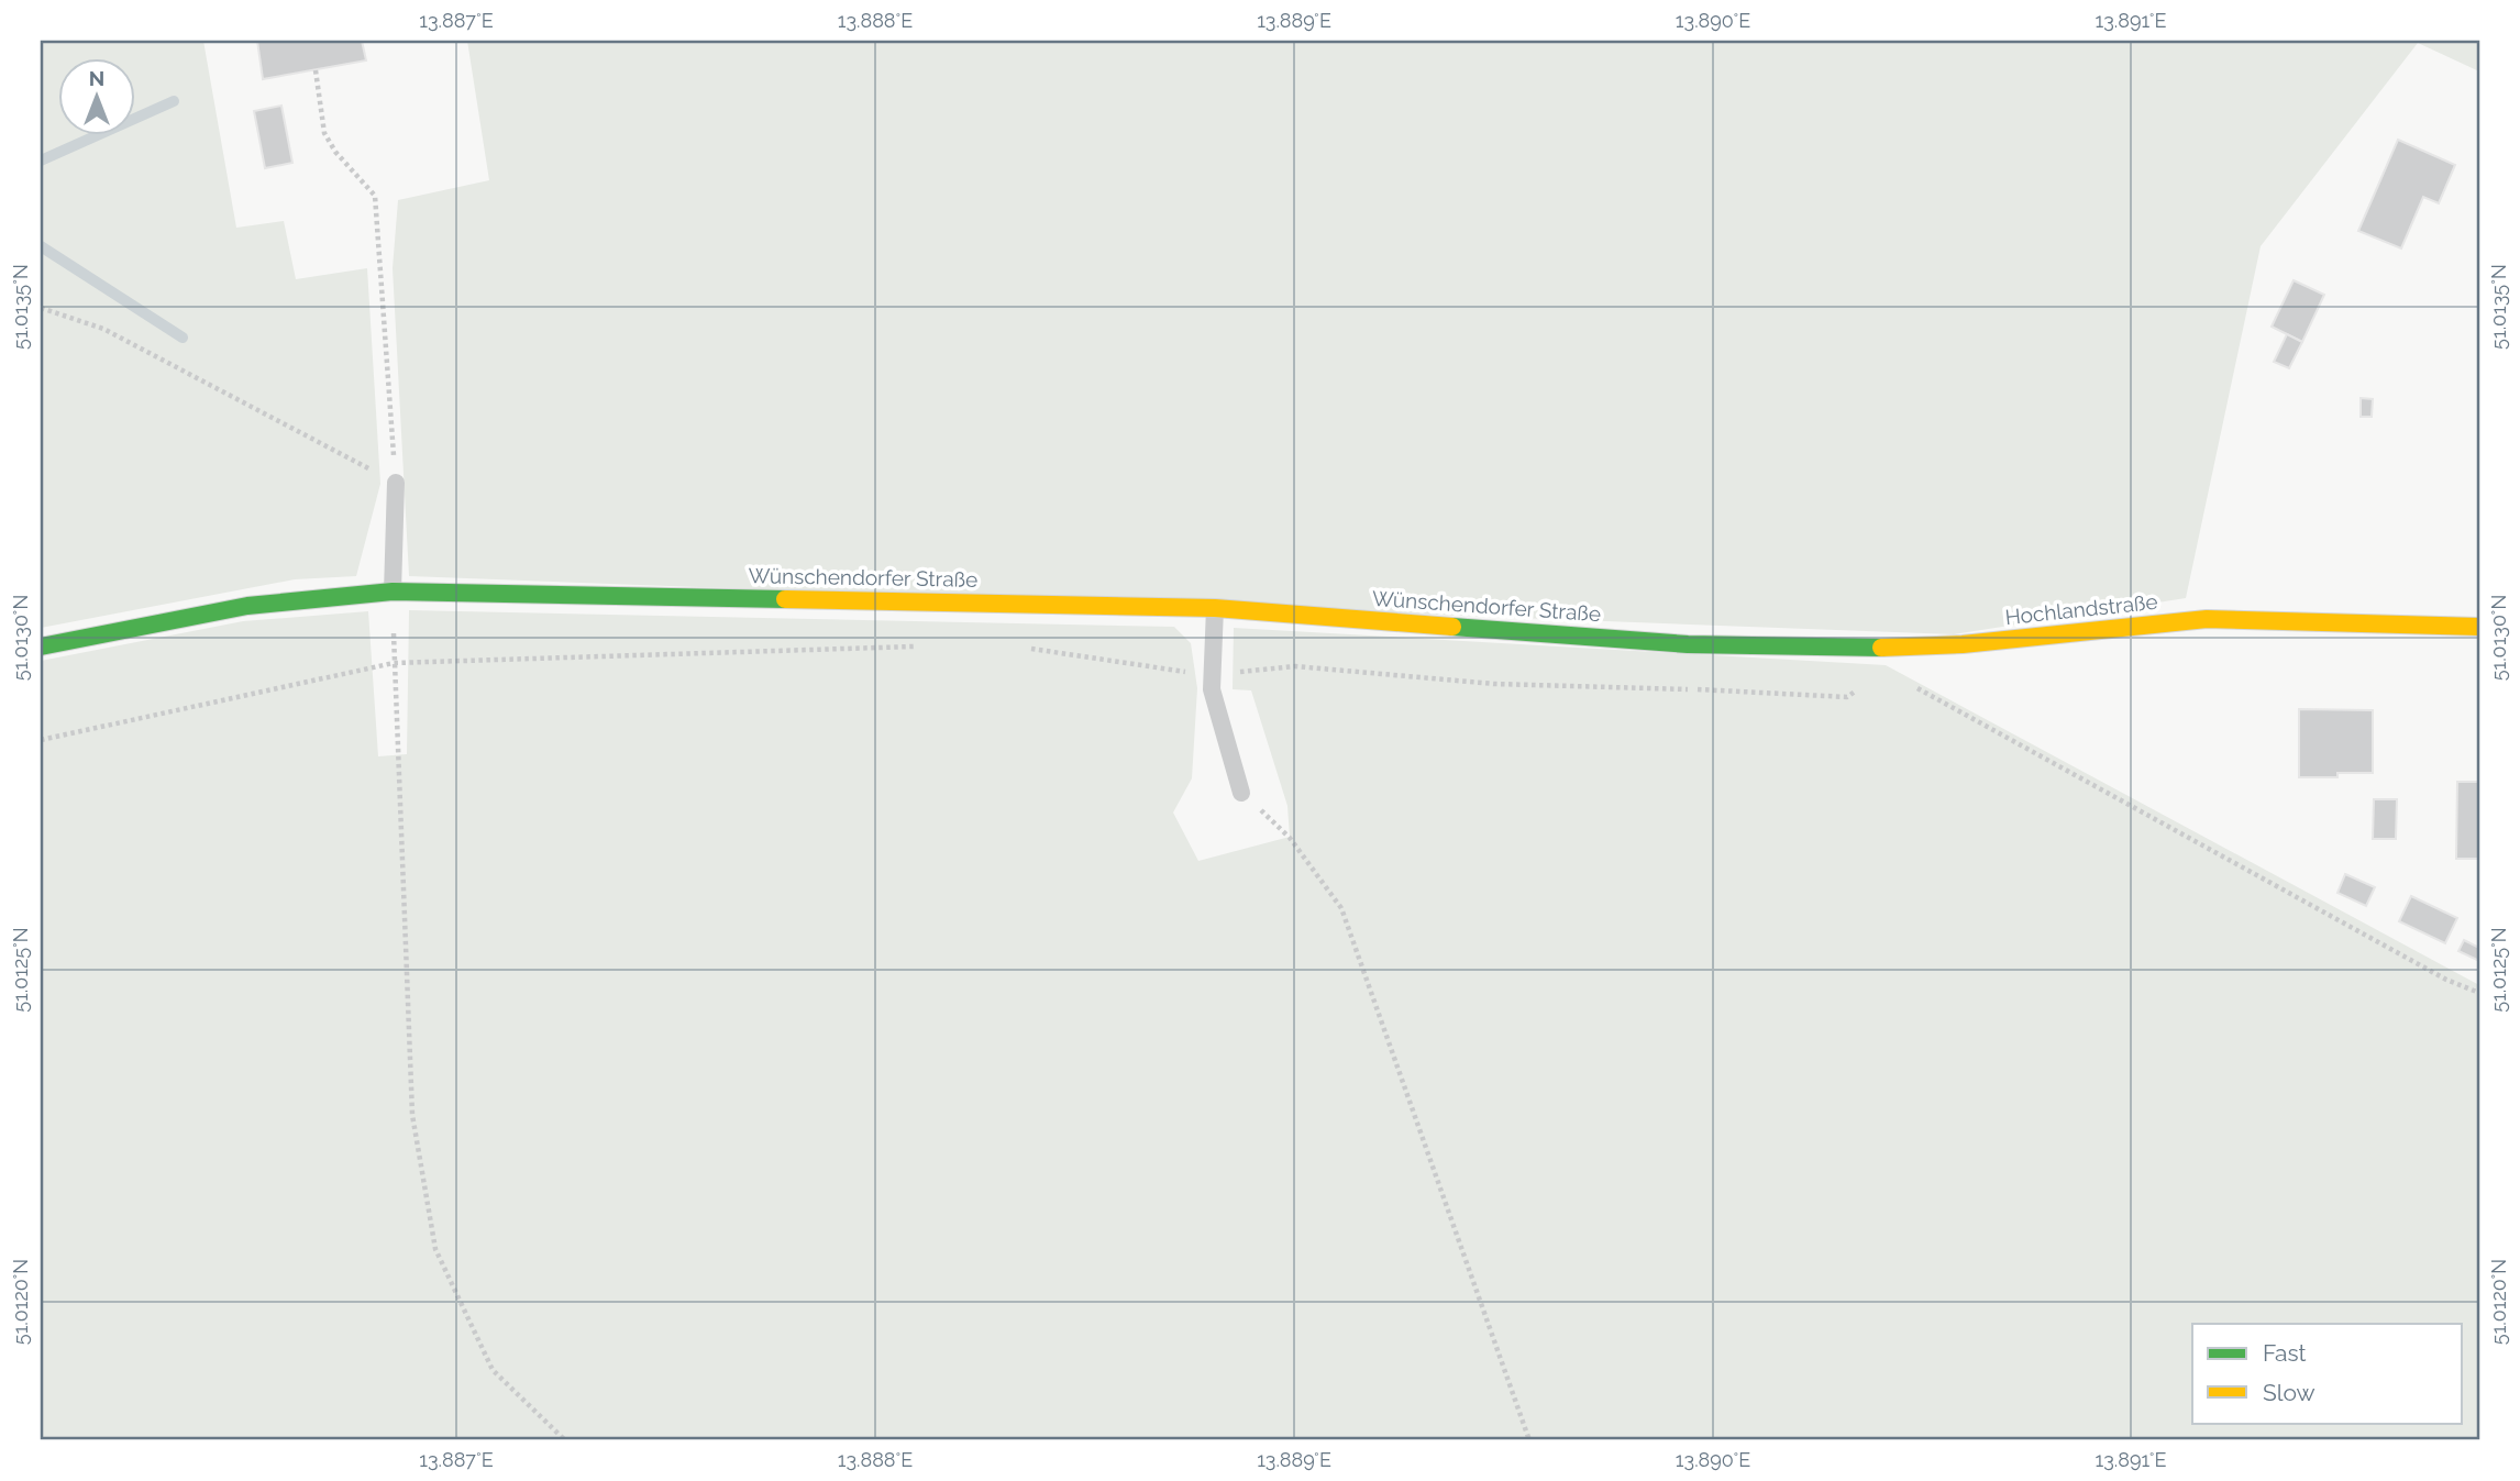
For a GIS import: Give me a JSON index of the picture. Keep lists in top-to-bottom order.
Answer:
{
  "streets": {
    "street": ["Wünschendorfer Straße", "Hochlandstraße"]
  },
  "crossings": [
    ["Wünschendorfer Straße", "Hochlandstraße"]
  ],
  "legend": ["Fast", "Slow"],
  "north": "top",
  "coordinates": [
    "13.887°E",
    "13.888°E",
    "13.889°E",
    "13.890°E",
    "13.891°E",
    "51.0135°N",
    "51.0130°N",
    "51.0125°N",
    "51.0120°N"
  ]
}
